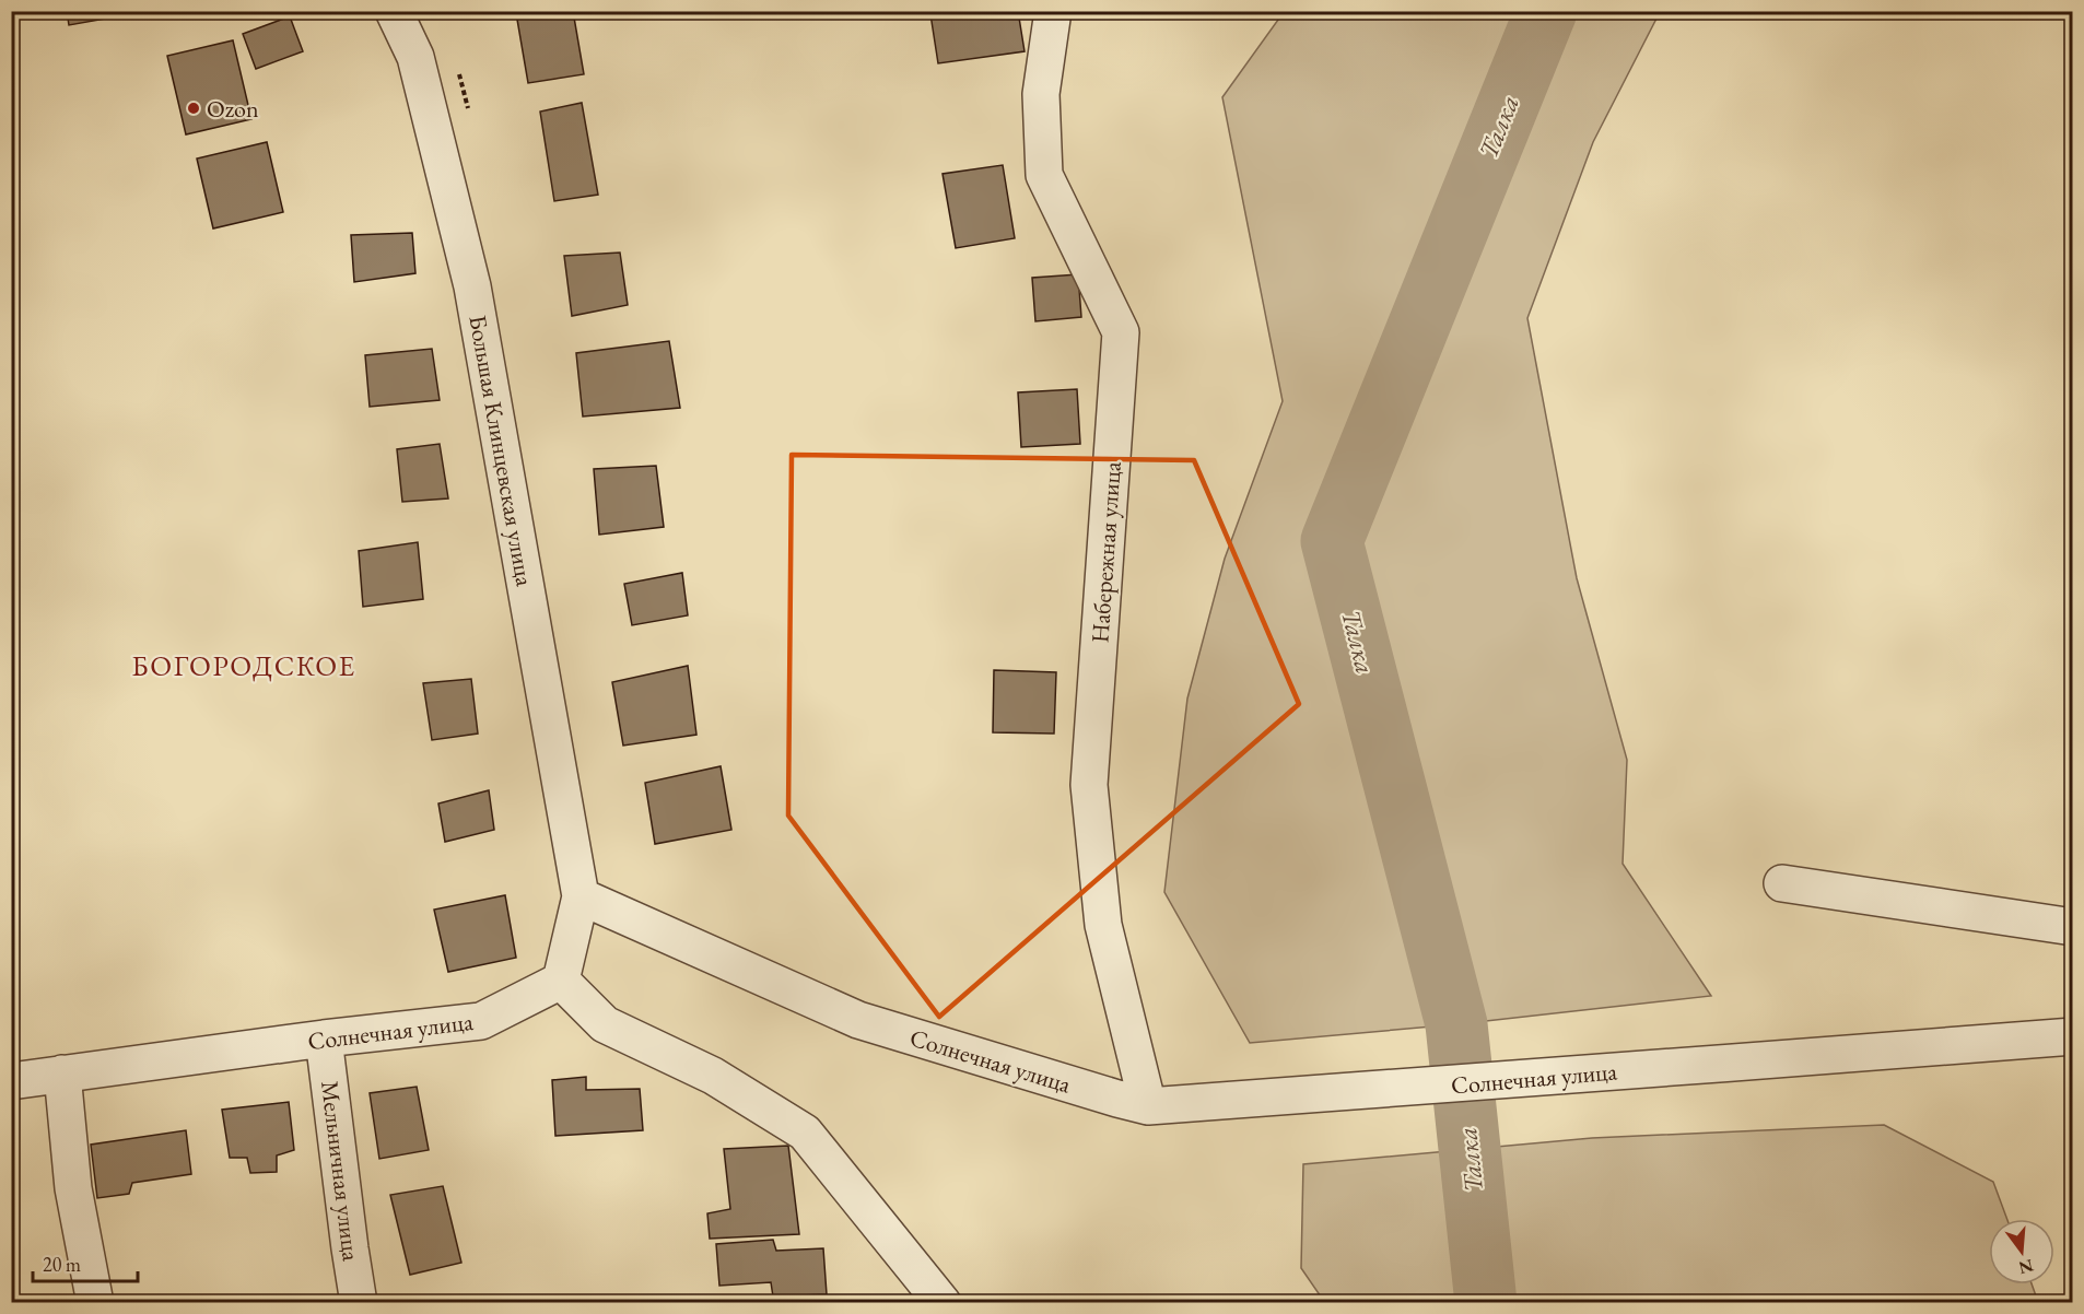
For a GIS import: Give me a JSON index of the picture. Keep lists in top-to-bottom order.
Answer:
{
  "streets": {
    "street": [
      "Большая Клинцевская улица",
      "Набережная улица",
      "Солнечная улица",
      "Мельничная улица"
    ]
  },
  "crossings": [
    ["Большая Клинцевская улица", "Солнечная улица"],
    ["Набережная улица", "Солнечная улица"],
    ["Солнечная улица", "Мельничная улица"]
  ],
  "districts": ["БОГОРОДСКОЕ"],
  "water": ["Талка"],
  "places": ["Ozon"],
  "scale_bar": "20 m",
  "north": "bottom"
}
